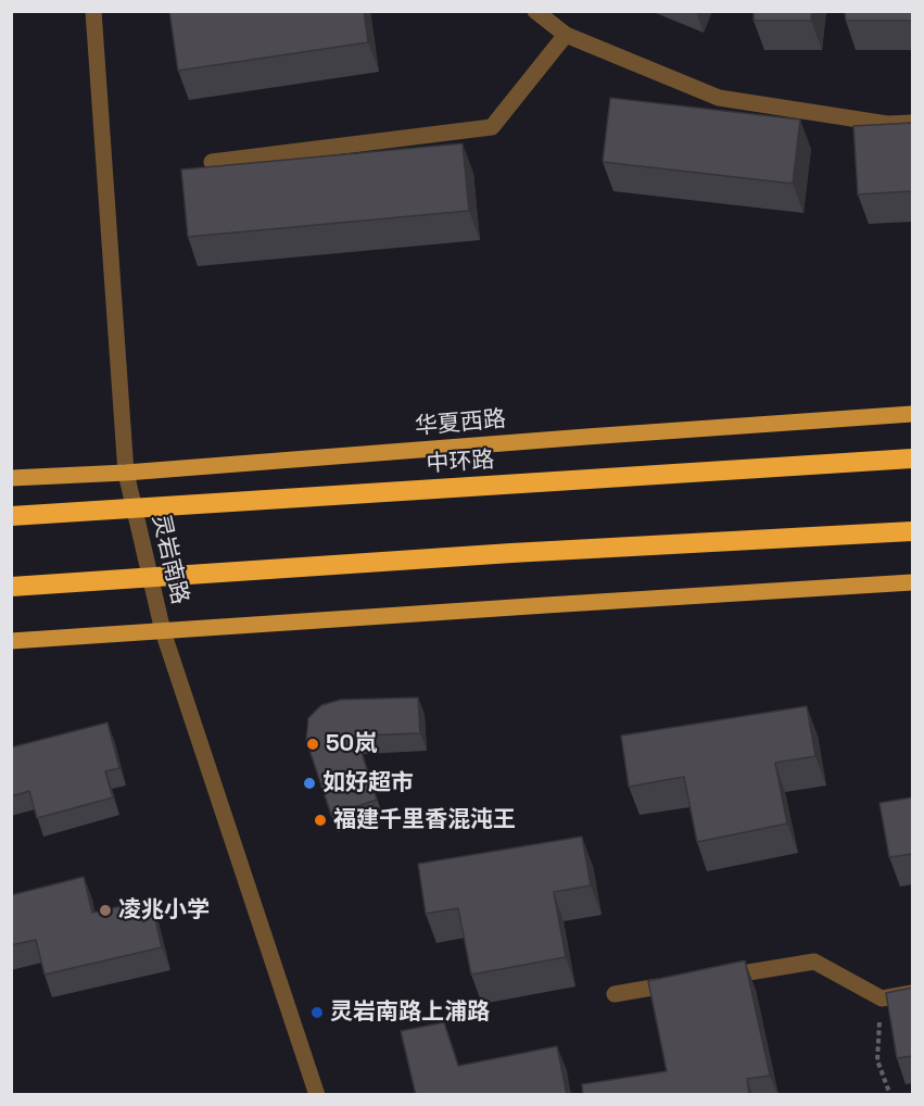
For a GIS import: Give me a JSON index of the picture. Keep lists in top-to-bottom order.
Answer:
{
  "streets": {
    "highway": ["中环路"],
    "main road": ["华夏西路"],
    "street": ["灵岩南路"]
  },
  "crossings": [
    ["华夏西路", "灵岩南路"]
  ],
  "places": [
    "50岚",
    "如好超市",
    "福建千里香混沌王",
    "凌兆小学",
    "灵岩南路上浦路"
  ]
}
